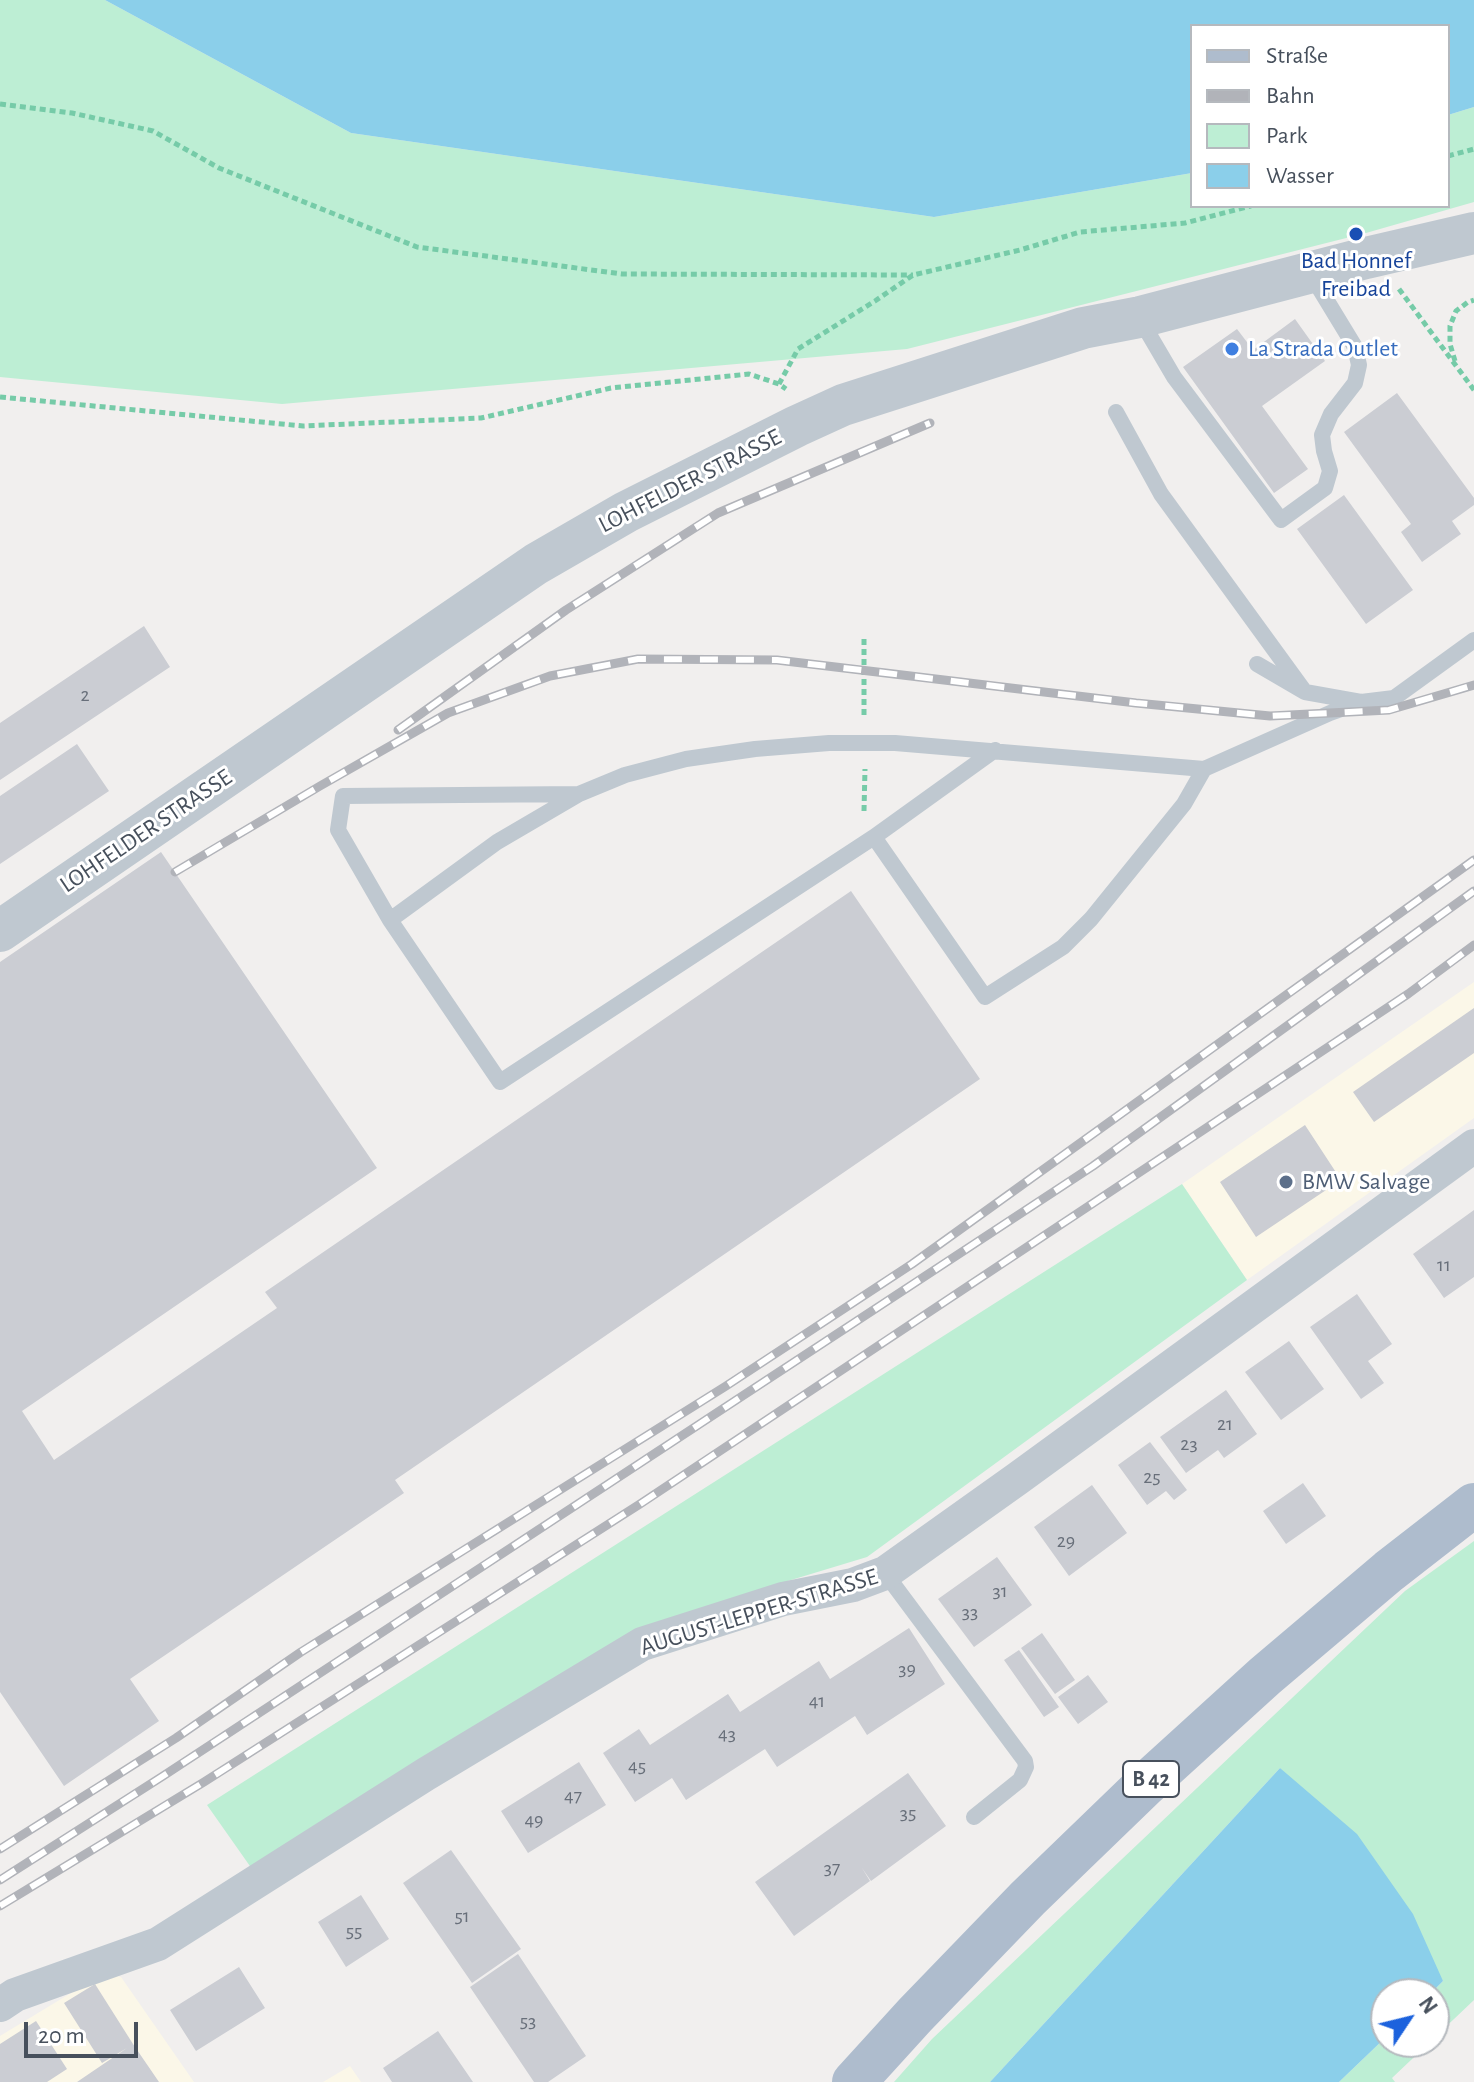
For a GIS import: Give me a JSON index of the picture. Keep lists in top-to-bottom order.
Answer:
{
  "streets": {
    "main road": ["B 42"],
    "street": ["LOHFELDER STRASSE", "AUGUST-LEPPER-STRASSE"]
  },
  "places": ["Bad Honnef Freibad", "La Strada Outlet", "BMW Salvage"],
  "house_numbers": [
    "2",
    "11",
    "21",
    "23",
    "25",
    "29",
    "31",
    "33",
    "39",
    "41",
    "43",
    "45",
    "47",
    "35",
    "49",
    "37",
    "51",
    "55",
    "53"
  ],
  "legend": [
    "Straße",
    "Bahn",
    "Park",
    "Wasser"
  ],
  "scale_bar": "20 m",
  "north": "top right"
}
